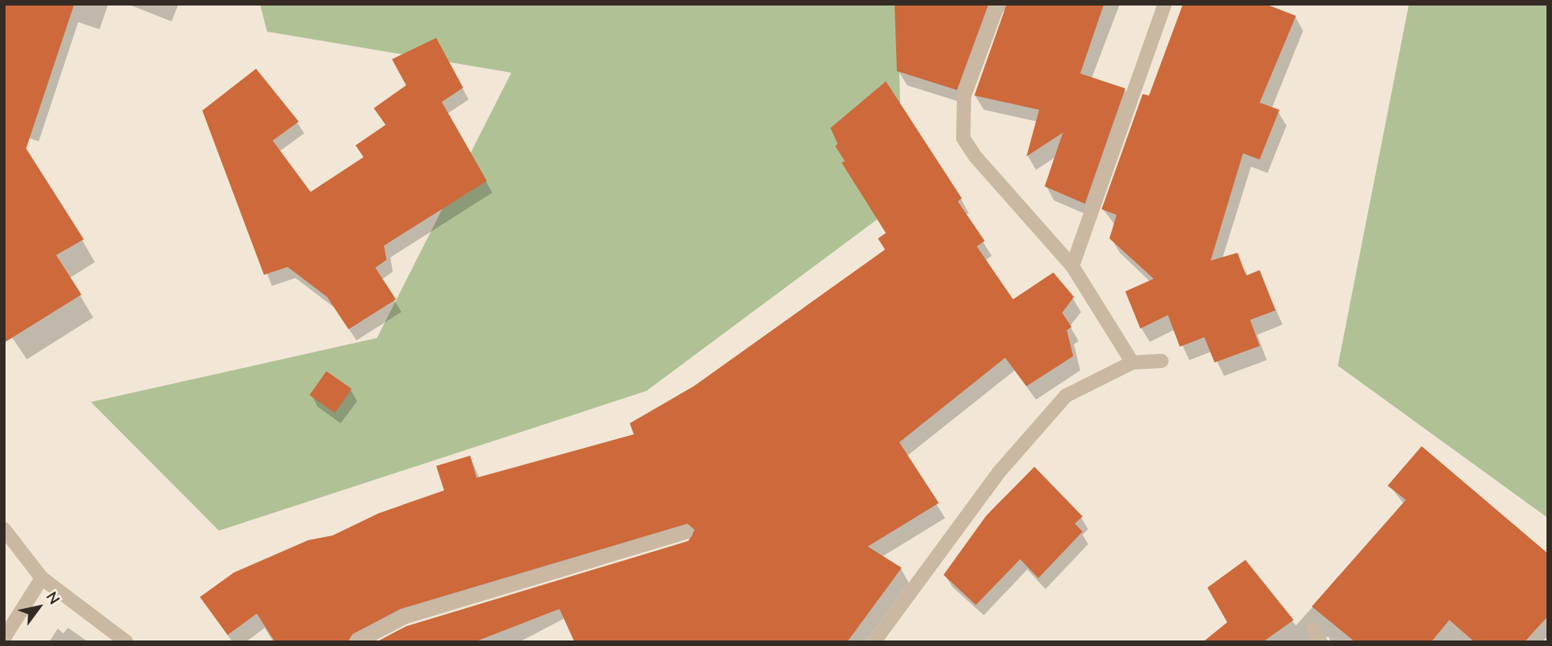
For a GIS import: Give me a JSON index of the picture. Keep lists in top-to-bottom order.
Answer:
{
  "north": "top right"
}
